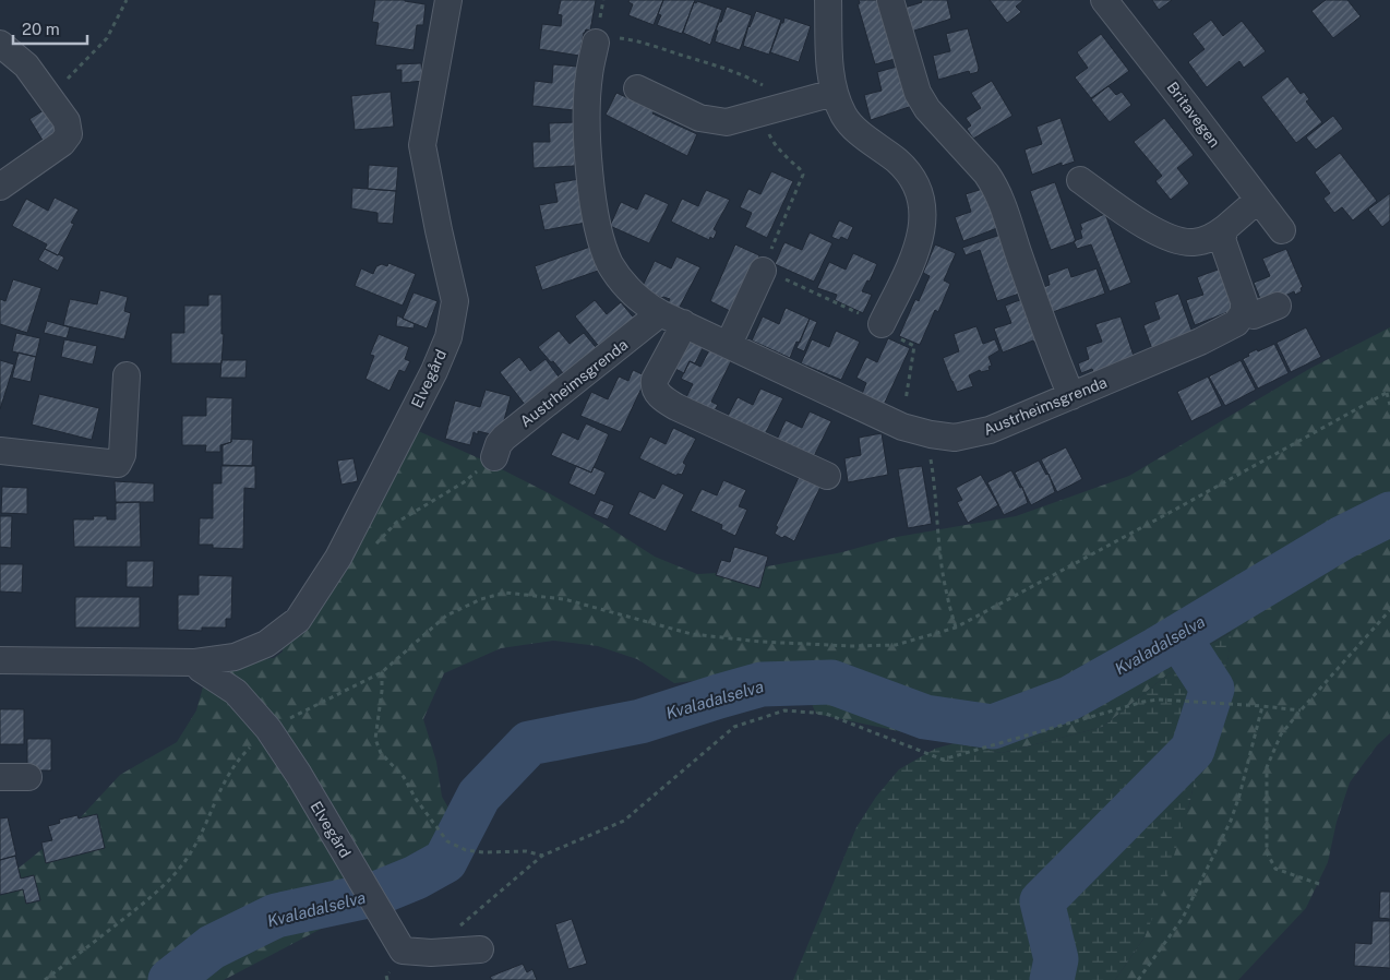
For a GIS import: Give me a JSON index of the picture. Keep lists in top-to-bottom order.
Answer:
{
  "streets": {
    "street": ["Britavegen", "Elvegård", "Austrheimsgrenda"]
  },
  "water": ["Kvaladalselva"],
  "scale_bar": "20 m"
}
